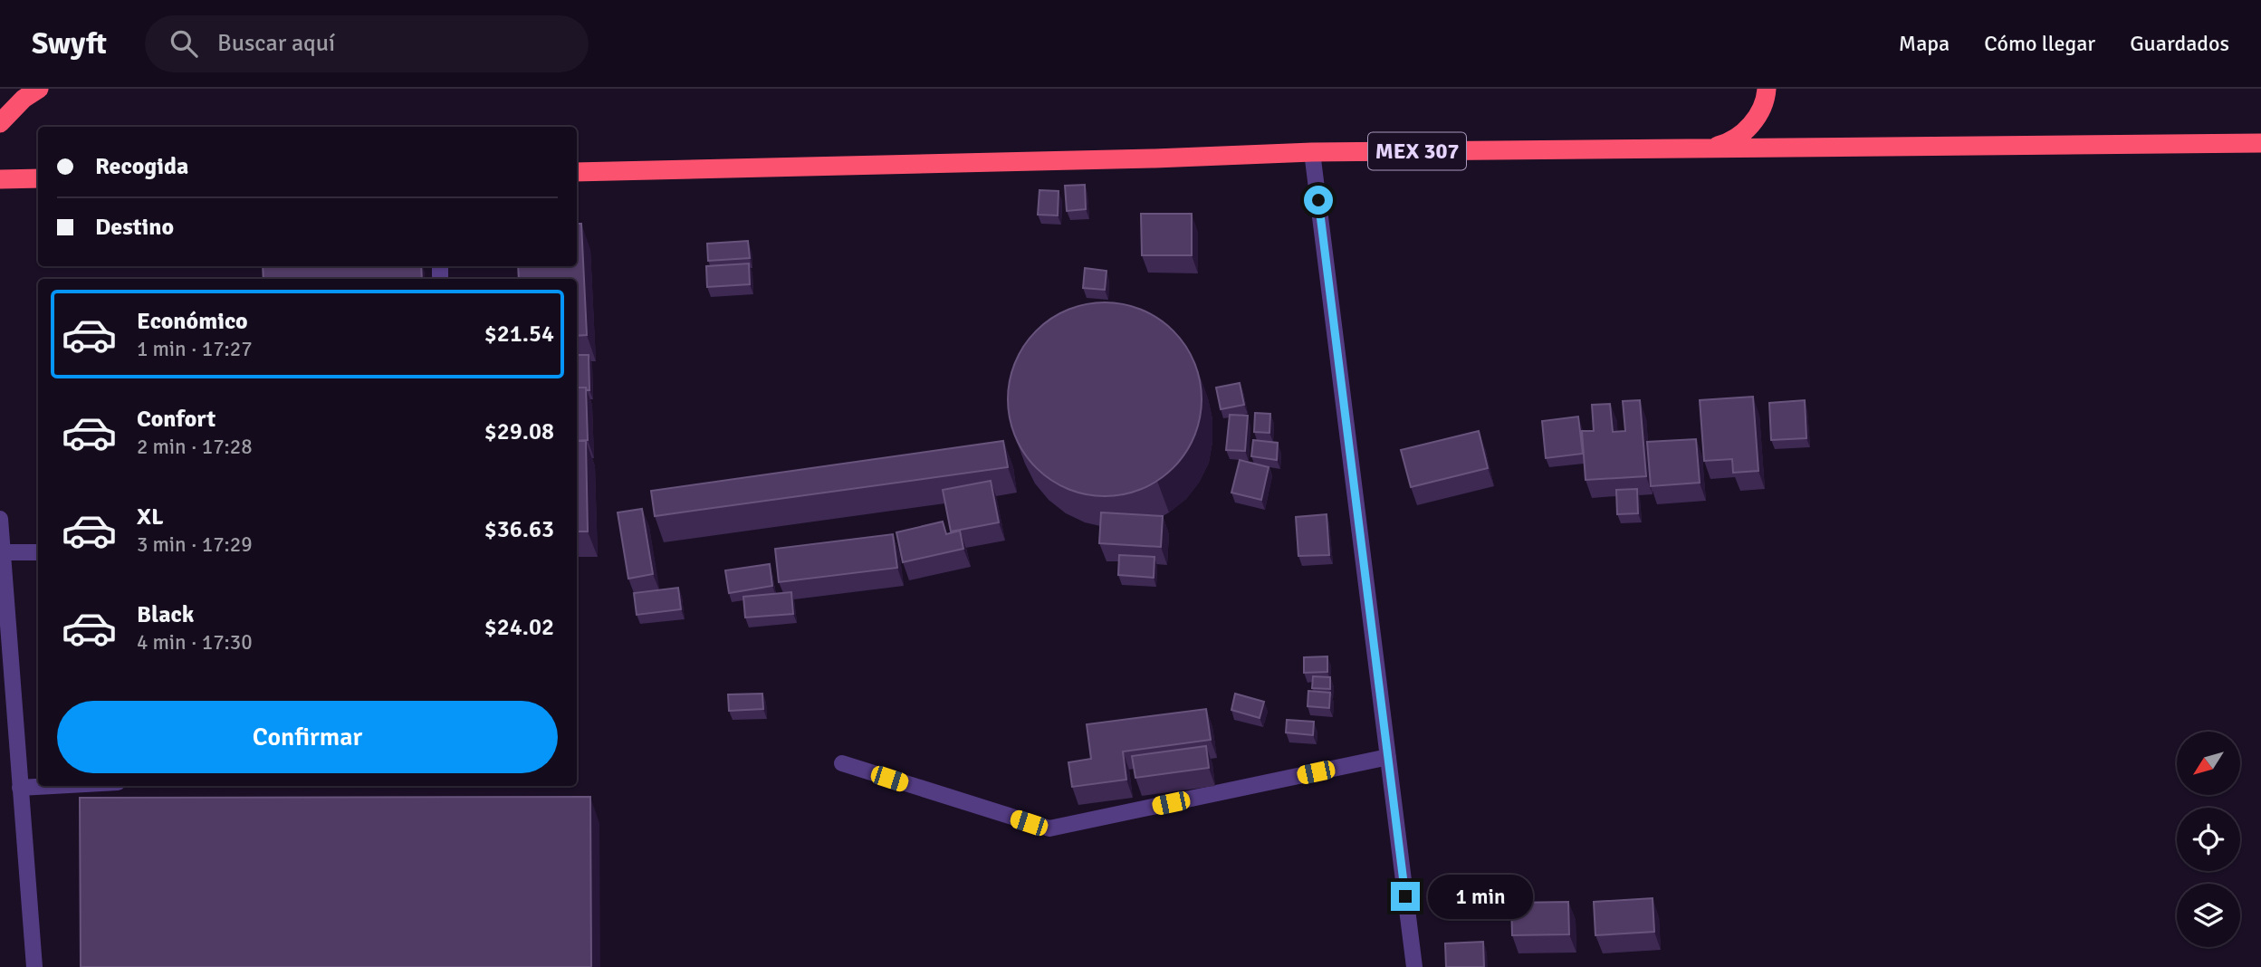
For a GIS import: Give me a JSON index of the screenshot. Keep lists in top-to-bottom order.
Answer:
{
  "streets": {
    "highway": ["MEX 307"]
  },
  "north": "bottom left",
  "page": {
    "header": "Swyft",
    "search": "Buscar aquí",
    "nav": ["Mapa", "Cómo llegar", "Guardados"],
    "banner": ["Recogida", "Destino"],
    "list": [
      {
        "name": "Económico",
        "note": "1 min · 17:27",
        "value": "$21.54"
      },
      {
        "name": "Confort",
        "note": "2 min · 17:28",
        "value": "$29.08"
      },
      {
        "name": "XL",
        "note": "3 min · 17:29",
        "value": "$36.63"
      },
      {
        "name": "Black",
        "note": "4 min · 17:30",
        "value": "$24.02"
      }
    ],
    "buttons": "Confirmar",
    "bubble": "1 min"
  }
}
